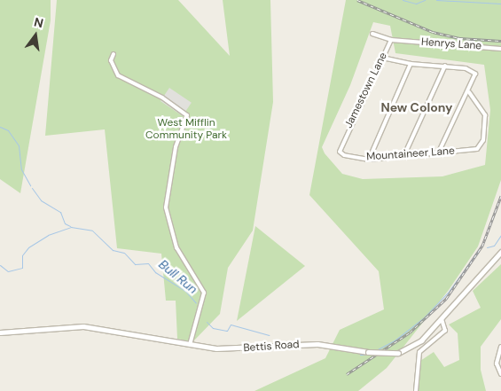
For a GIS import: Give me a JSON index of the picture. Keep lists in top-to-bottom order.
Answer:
{
  "streets": {
    "street": [
      "Henrys Lane",
      "Jamestown Lane",
      "Mountaineer Lane",
      "Bettis Road"
    ]
  },
  "crossings": [
    ["Henrys Lane", "Jamestown Lane"],
    ["Jamestown Lane", "Mountaineer Lane"]
  ],
  "districts": ["New Colony"],
  "water": ["Bull Run"],
  "parks": ["West Mifflin Community Park"],
  "north": "top"
}
